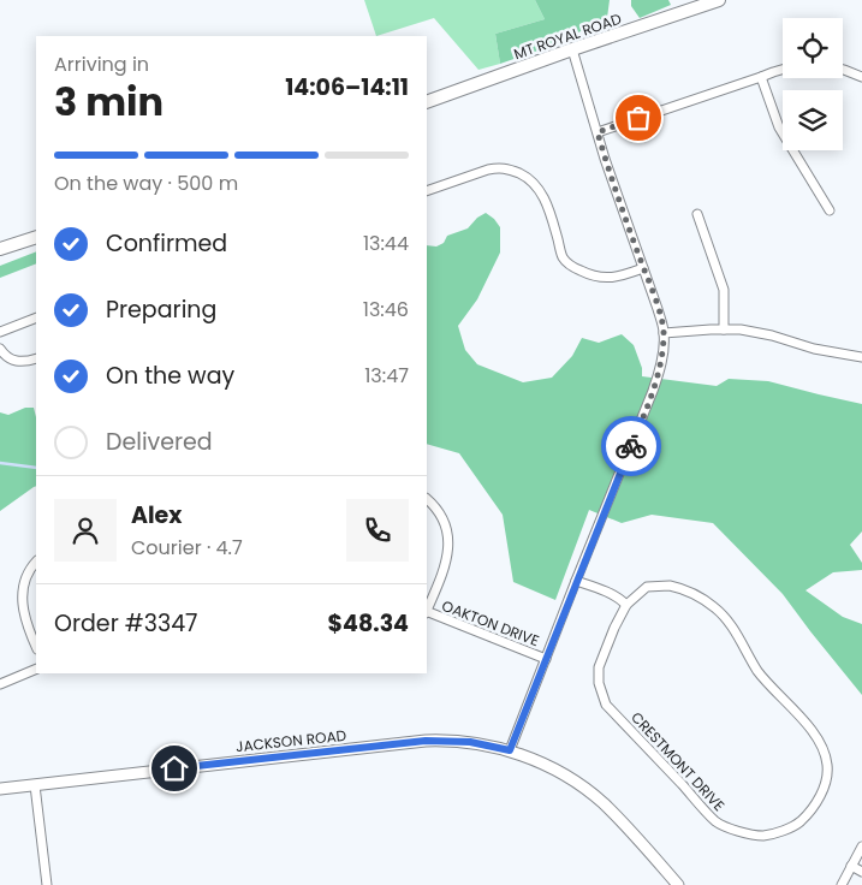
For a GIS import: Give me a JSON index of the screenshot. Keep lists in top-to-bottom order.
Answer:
{
  "streets": {
    "main road": ["MT ROYAL ROAD"],
    "street": ["OAKTON DRIVE", "JACKSON ROAD", "CRESTMONT DRIVE"]
  },
  "page": {
    "heading": ["3 min", "Arriving in", "14:06–14:11"],
    "panel": [
      "Alex",
      "Courier · 4.7",
      "Order #3347",
      "$48.34"
    ],
    "bar": "On the way · 500 m",
    "list": [
      ["Confirmed", "13:44"],
      ["Preparing", "13:46"],
      ["On the way", "13:47"],
      "Delivered"
    ]
  }
}
